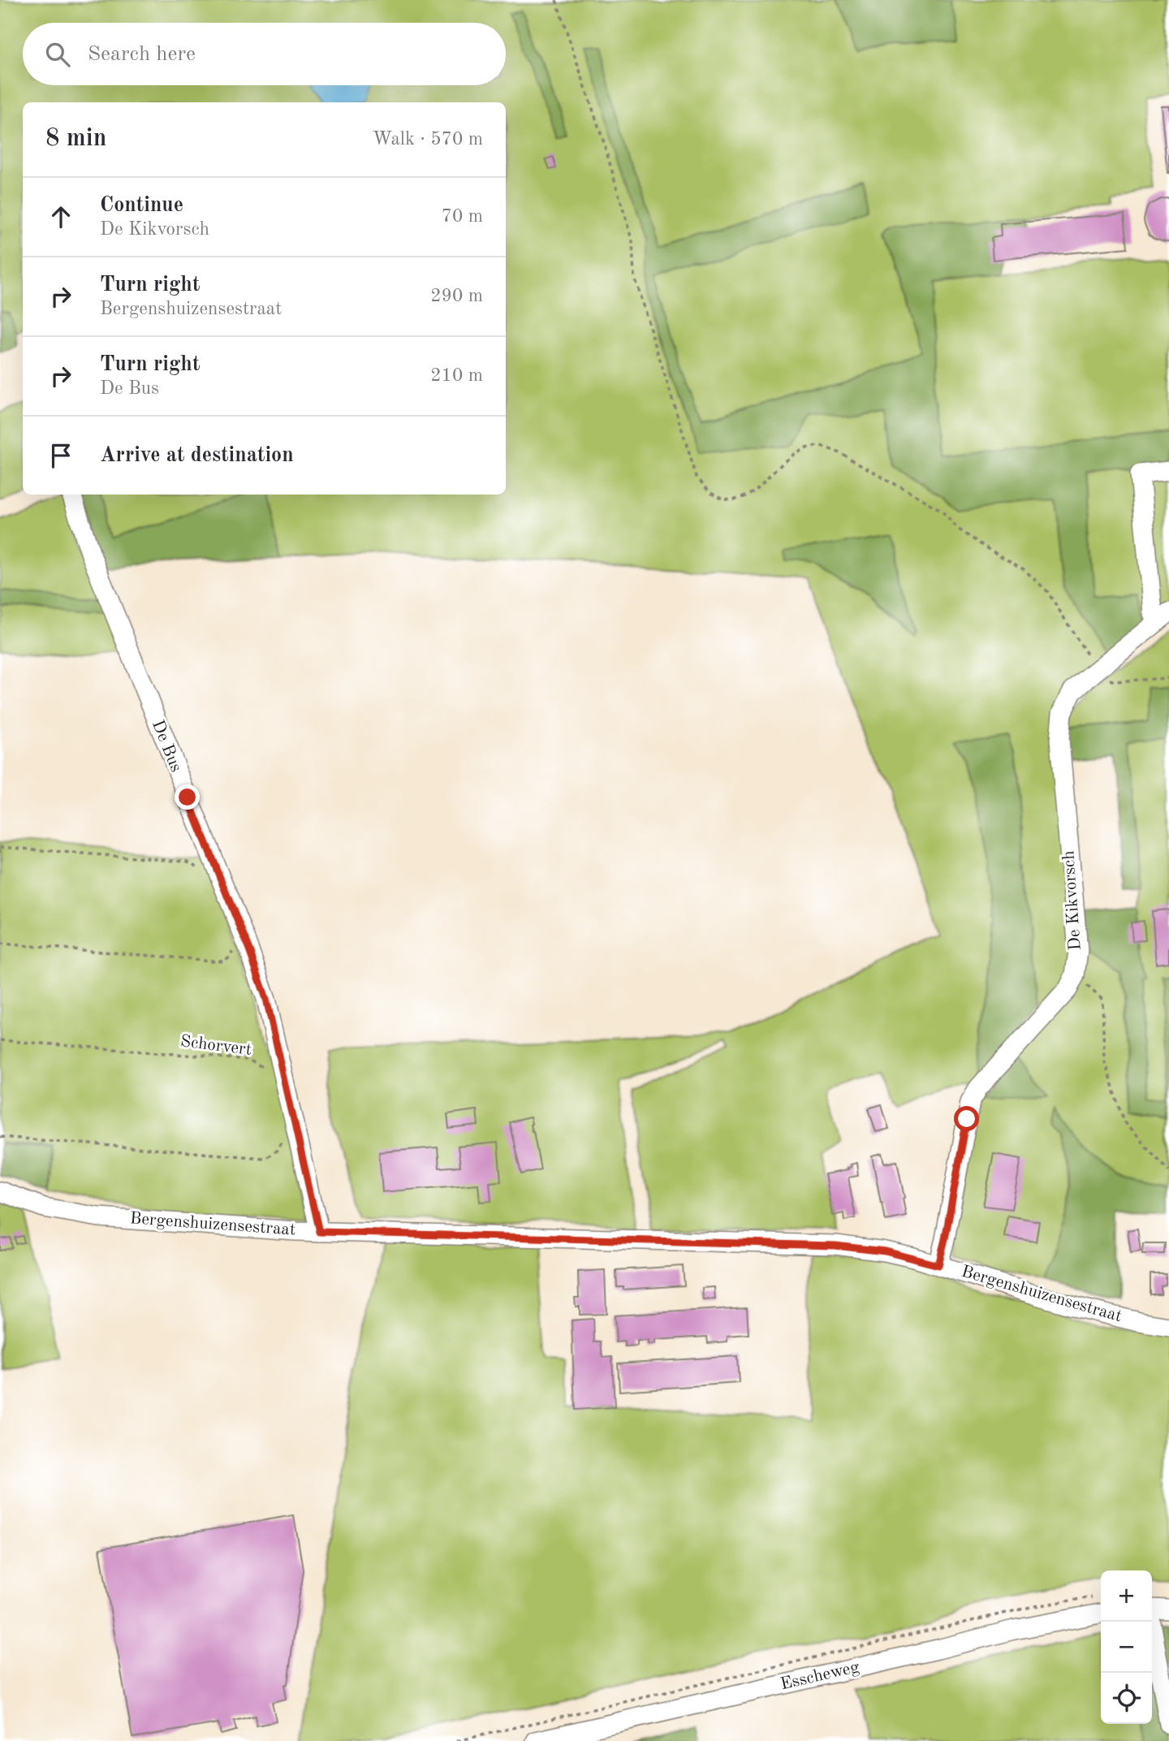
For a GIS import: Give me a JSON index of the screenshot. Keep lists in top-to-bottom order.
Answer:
{
  "streets": {
    "street": [
      "De Bus",
      "De Kikvorsch",
      "Bergenshuizensestraat",
      "Esscheweg"
    ],
    "path": ["Schorvert"]
  },
  "crossings": [
    ["De Bus", "Bergenshuizensestraat"],
    ["De Kikvorsch", "Bergenshuizensestraat"]
  ],
  "page": {
    "search": "Search here",
    "heading": ["8 min", "Walk · 570 m"],
    "list": [
      ["Continue", "De Kikvorsch", "70 m"],
      ["Turn right", "Bergenshuizensestraat", "290 m"],
      ["Turn right", "De Bus", "210 m"],
      "Arrive at destination"
    ],
    "map_buttons": ["+", "−"]
  }
}
